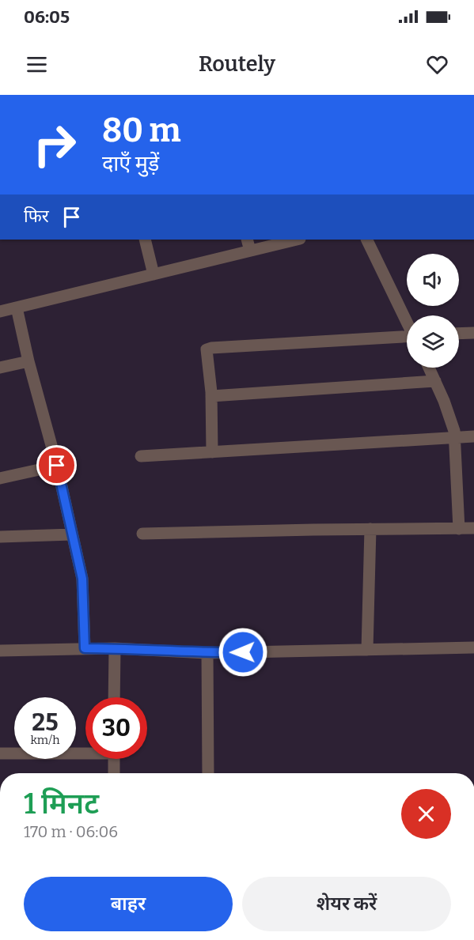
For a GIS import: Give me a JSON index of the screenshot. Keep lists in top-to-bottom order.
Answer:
{
  "page": {
    "status": "06:05",
    "header": "Routely",
    "turn": ["80 m", "दाएँ मुड़ें"],
    "then": "फिर",
    "speed": "25 km/h",
    "limit": "30",
    "heading": ["1 मिनट", "170 m · 06:06"],
    "buttons": ["बाहर", "शेयर करें"]
  }
}
